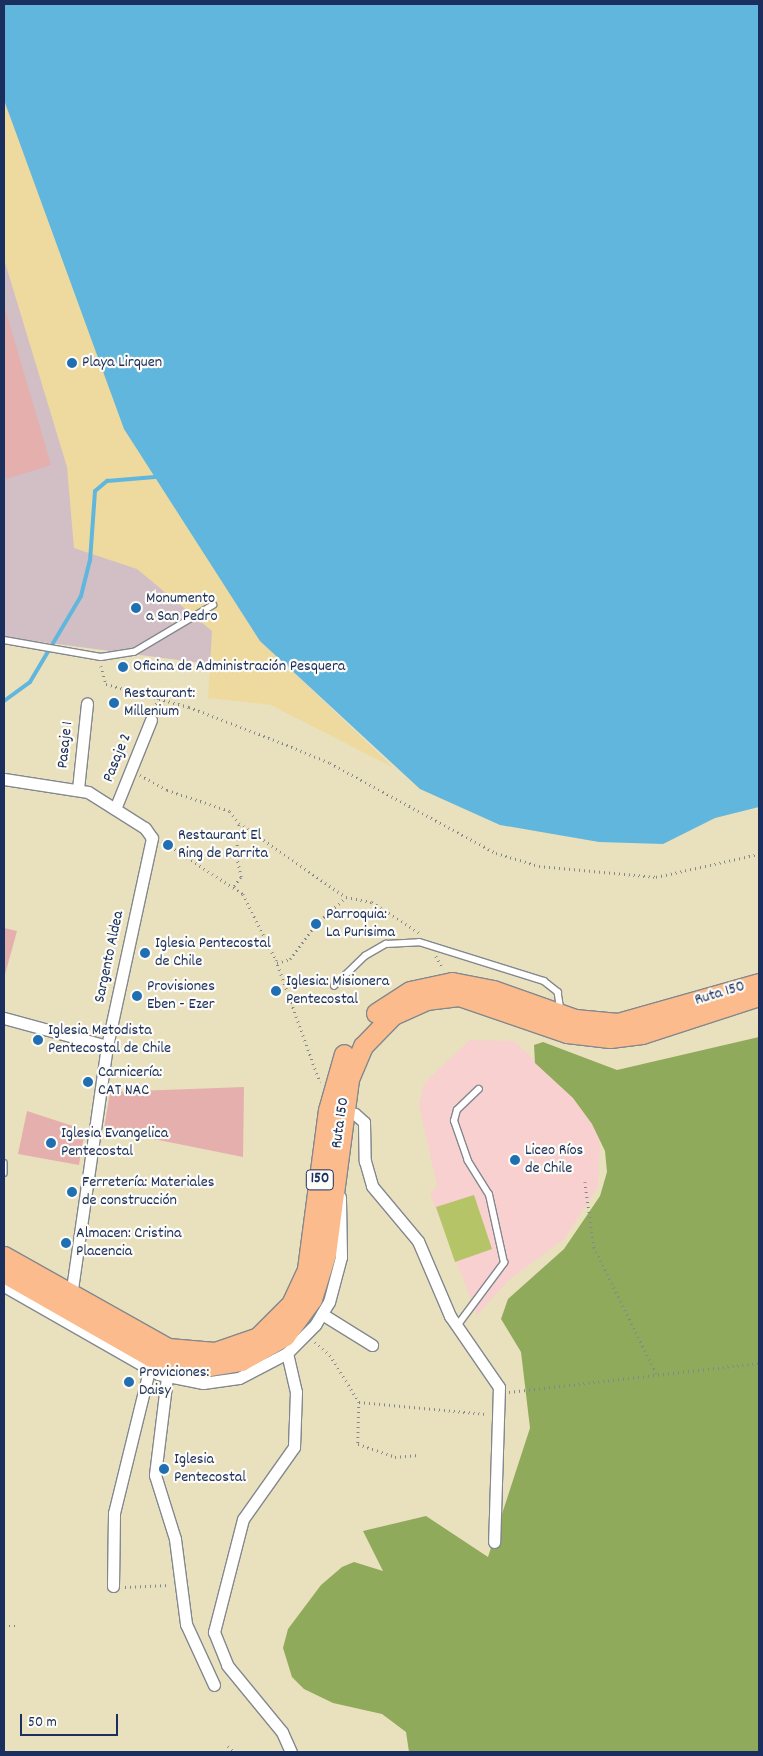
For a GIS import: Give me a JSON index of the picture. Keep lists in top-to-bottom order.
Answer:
{
  "streets": {
    "main road": ["Ruta 150", "150"],
    "street": ["Pasaje 1", "Pasaje 2", "Sargento Aldea"]
  },
  "crossings": [
    ["Sargento Aldea", "Ruta 150"]
  ],
  "places": [
    "Playa Lirquen",
    "Monumento a San Pedro",
    "Oficina de Administración Pesquera",
    "Restaurant: Millenium",
    "Restaurant El Ring de Parrita",
    "Parroquia: La Purisima",
    "Iglesia Pentecostal de Chile",
    "Iglesia: Misionera Pentecostal",
    "Provisiones Eben - Ezer",
    "Iglesia Metodista Pentecostal de Chile",
    "Carnicería: CAT NAC",
    "Iglesia Evangelica Pentecostal",
    "Liceo Ríos de Chile",
    "Ferretería: Materiales de construcción",
    "Almacen: Cristina Placencia",
    "Proviciones: Daisy",
    "Iglesia Pentecostal"
  ],
  "scale_bar": "50 m"
}
